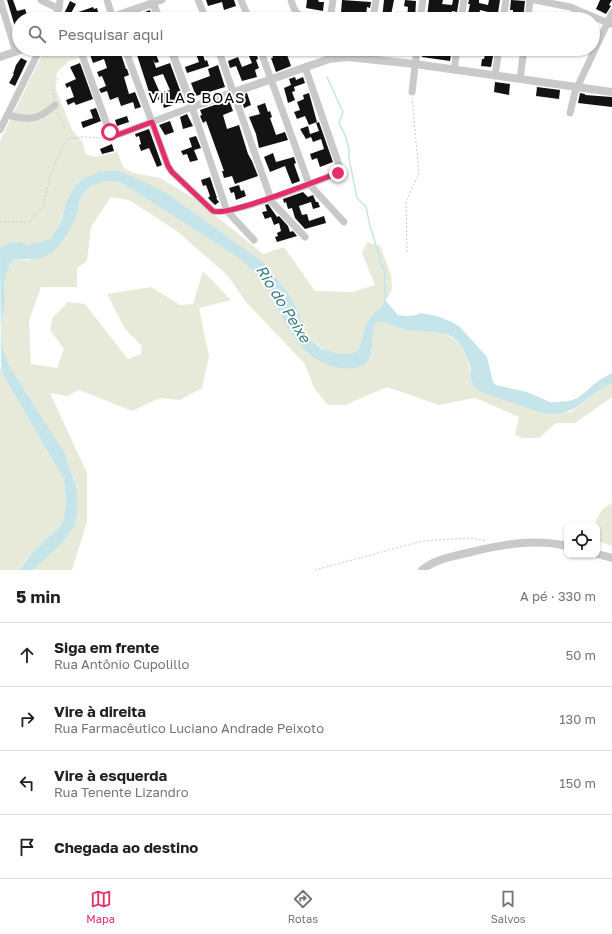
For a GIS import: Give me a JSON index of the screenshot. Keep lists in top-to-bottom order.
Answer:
{
  "districts": ["VILAS BOAS"],
  "water": ["Rio do Peixe"],
  "page": {
    "search": "Pesquisar aqui",
    "heading": ["5 min", "A pé · 330 m"],
    "list": [
      ["Siga em frente", "Rua Antônio Cupolillo", "50 m"],
      ["Vire à direita", "Rua Farmacêutico Luciano Andrade Peixoto", "130 m"],
      ["Vire à esquerda", "Rua Tenente Lizandro", "150 m"],
      "Chegada ao destino"
    ],
    "nav": ["Mapa", "Rotas", "Salvos"]
  }
}
